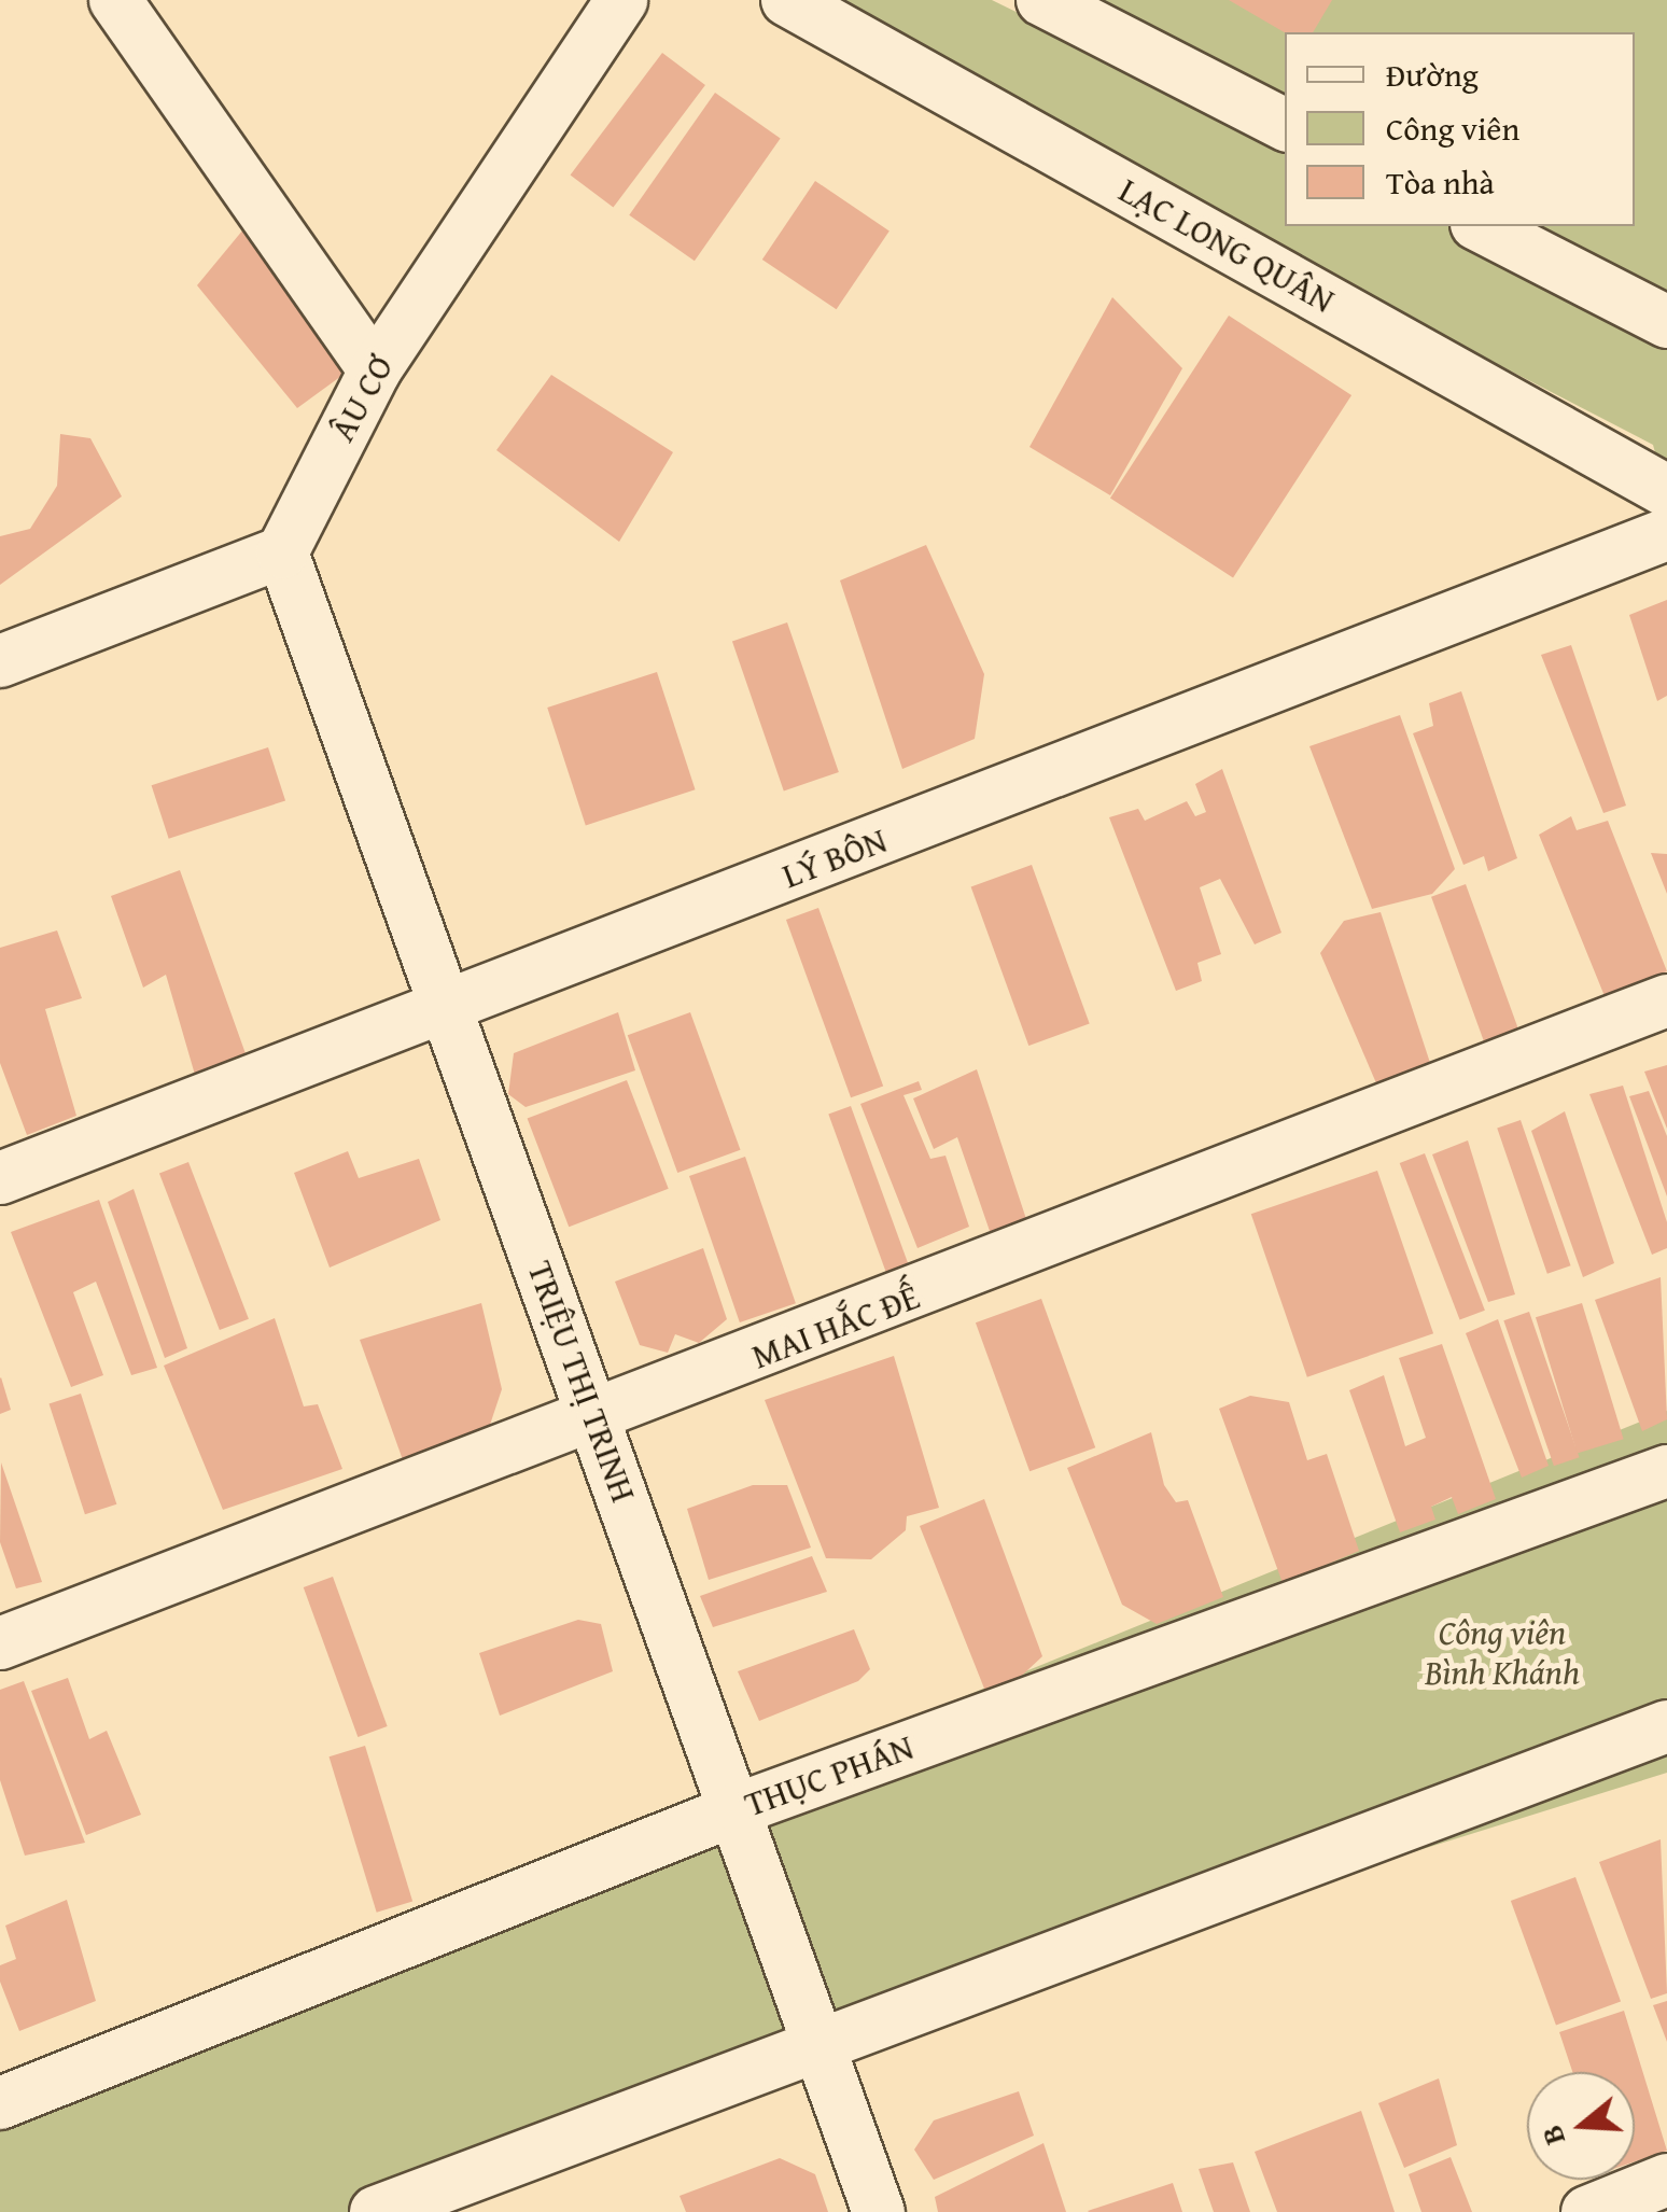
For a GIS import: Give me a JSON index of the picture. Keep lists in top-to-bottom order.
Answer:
{
  "streets": {
    "street": [
      "LẠC LONG QUÂN",
      "ÂU CƠ",
      "LÝ BÔN",
      "MAI HẮC ĐẾ",
      "TRIỆU THỊ TRINH",
      "THỤC PHÁN"
    ]
  },
  "crossings": [
    ["ÂU CƠ", "TRIỆU THỊ TRINH"],
    ["LÝ BÔN", "TRIỆU THỊ TRINH"],
    ["MAI HẮC ĐẾ", "TRIỆU THỊ TRINH"],
    ["TRIỆU THỊ TRINH", "THỤC PHÁN"]
  ],
  "parks": ["Công viên Bình Khánh"],
  "legend": ["Đường", "Công viên", "Tòa nhà"],
  "north": "left"
}
